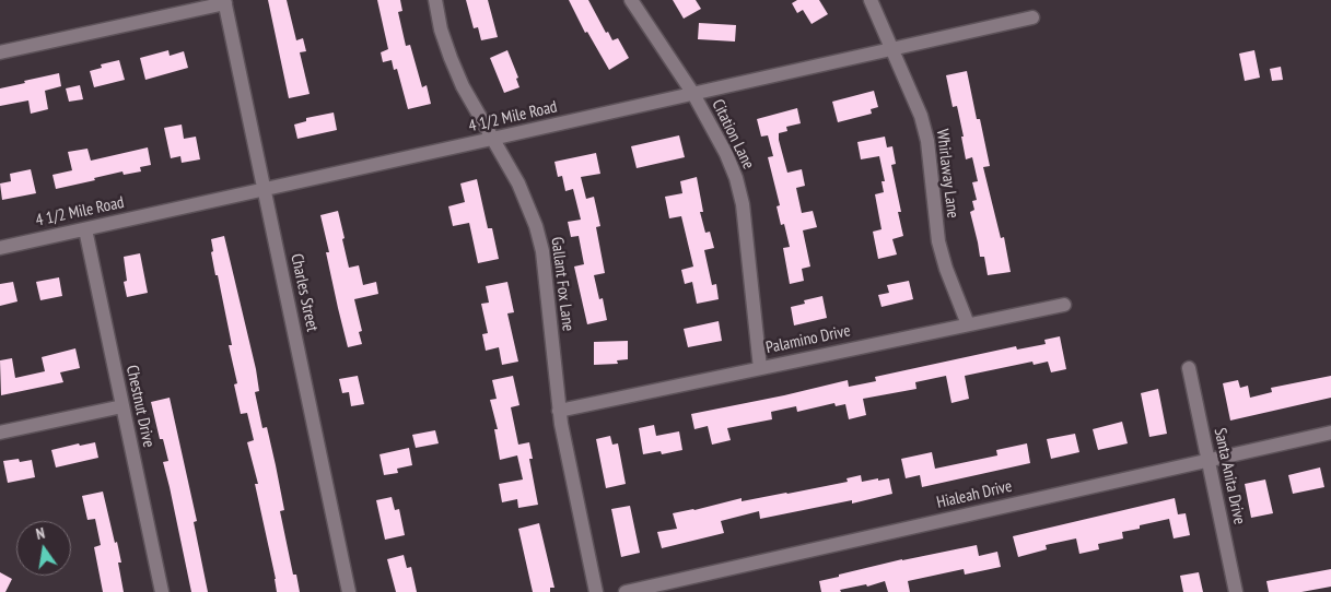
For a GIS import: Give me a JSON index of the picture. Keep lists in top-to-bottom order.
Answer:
{
  "streets": {
    "street": [
      "4 1/2 Mile Road",
      "Citation Lane",
      "Whirlaway Lane",
      "Gallant Fox Lane",
      "Charles Street",
      "Palamino Drive",
      "Chestnut Drive",
      "Santa Anita Drive",
      "Hialeah Drive"
    ]
  },
  "crossings": [
    ["4 1/2 Mile Road", "Citation Lane"],
    ["4 1/2 Mile Road", "Whirlaway Lane"],
    ["4 1/2 Mile Road", "Gallant Fox Lane"],
    ["4 1/2 Mile Road", "Charles Street"],
    ["4 1/2 Mile Road", "Chestnut Drive"],
    ["Citation Lane", "Palamino Drive"],
    ["Whirlaway Lane", "Palamino Drive"],
    ["Gallant Fox Lane", "Palamino Drive"],
    ["Santa Anita Drive", "Hialeah Drive"]
  ],
  "north": "top"
}
